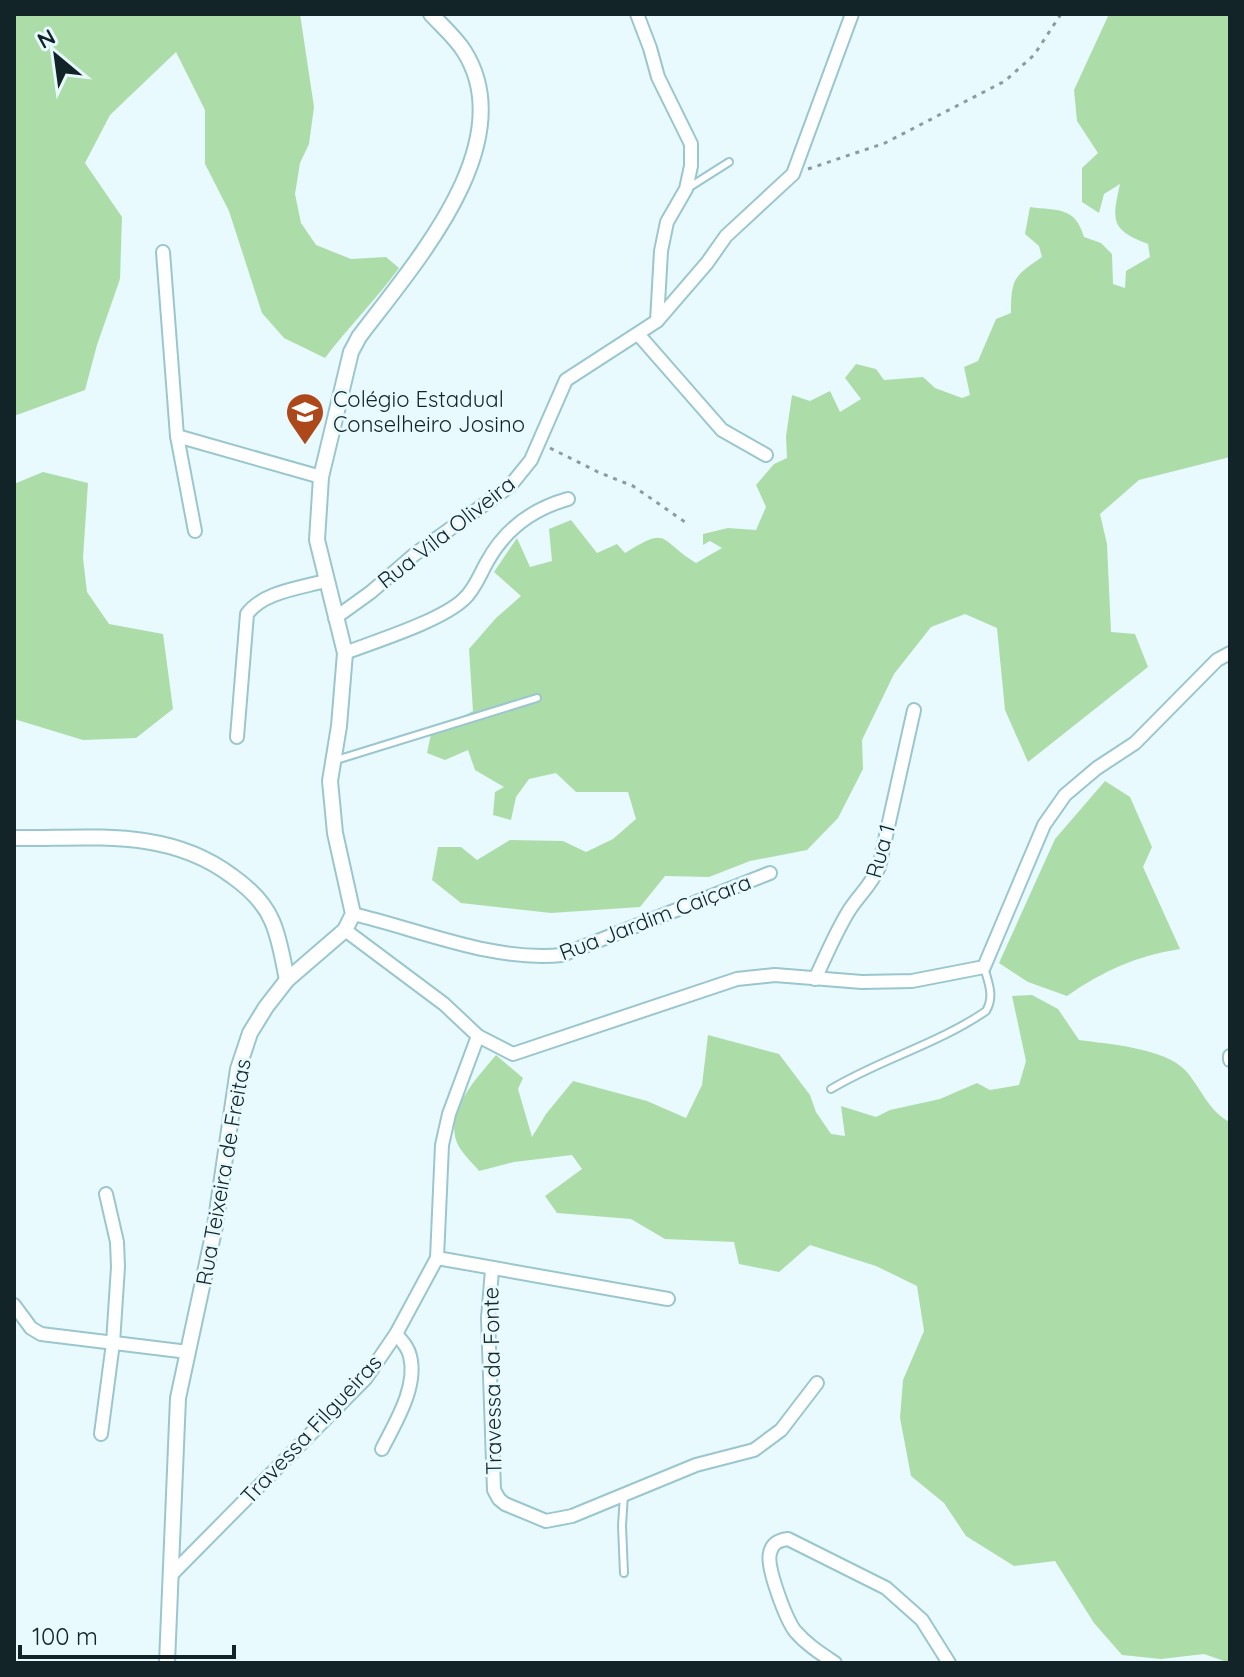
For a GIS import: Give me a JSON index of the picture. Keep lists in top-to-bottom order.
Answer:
{
  "streets": {
    "street": [
      "Rua Vila Oliveira",
      "Rua 1",
      "Rua Jardim Caiçara",
      "Rua Teixeira de Freitas",
      "Travessa da Fonte",
      "Travessa Filgueiras"
    ]
  },
  "crossings": [
    ["Rua Jardim Caiçara", "Rua Teixeira de Freitas"],
    ["Rua Teixeira de Freitas", "Travessa Filgueiras"],
    ["Travessa da Fonte", "Travessa Filgueiras"]
  ],
  "places": {
    "school or university": ["Colégio Estadual Conselheiro Josino"]
  },
  "scale_bar": "100 m",
  "north": "top left"
}
